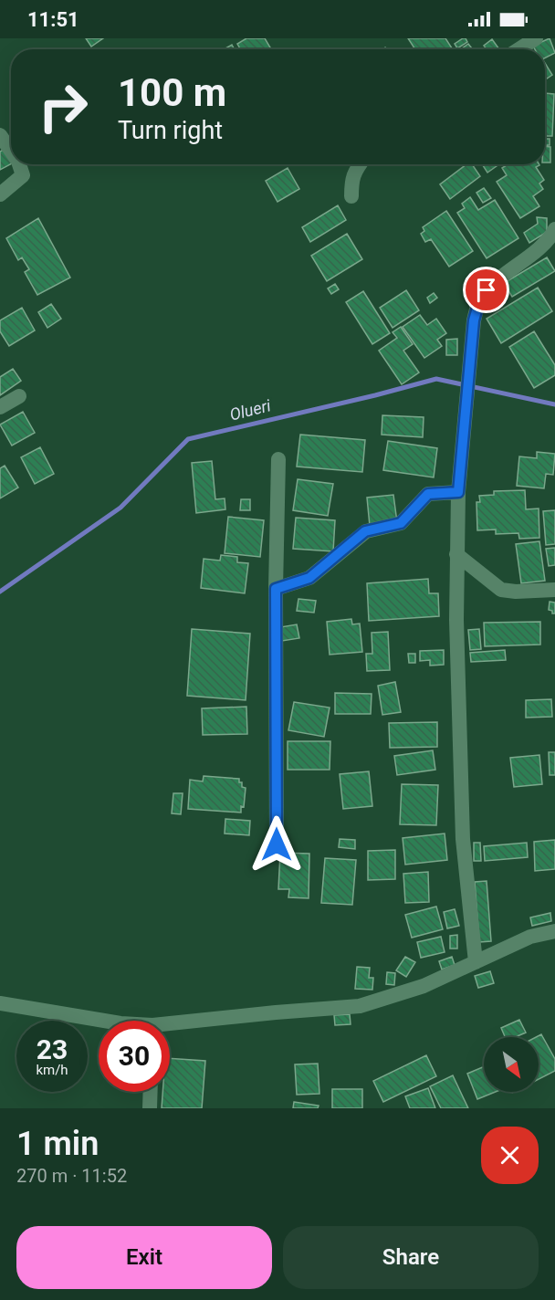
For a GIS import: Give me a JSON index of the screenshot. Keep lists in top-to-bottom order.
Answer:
{
  "water": ["Olueri"],
  "north": "bottom right",
  "page": {
    "status": "11:51",
    "turn": ["100 m", "Turn right"],
    "speed": "23 km/h",
    "limit": "30",
    "heading": ["1 min", "270 m · 11:52"],
    "buttons": ["Exit", "Share"]
  }
}
